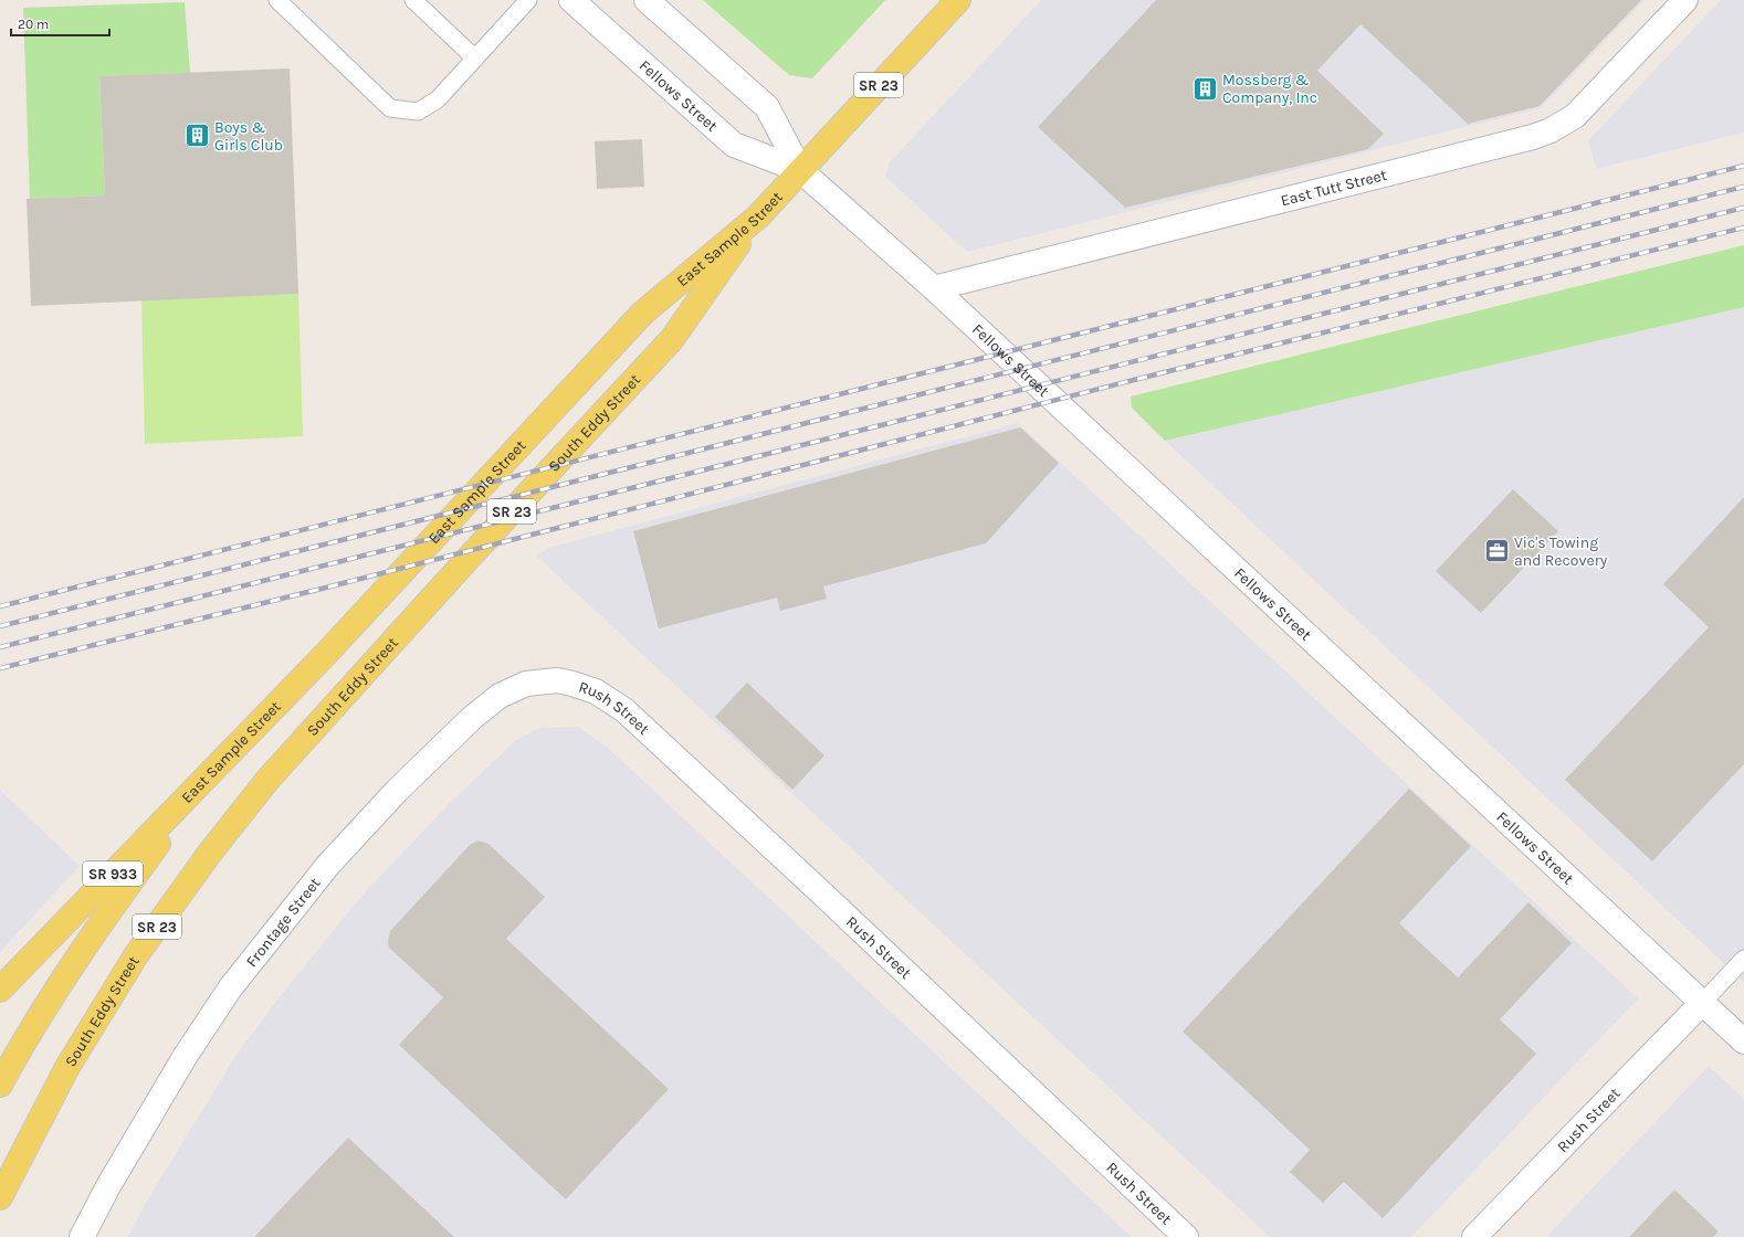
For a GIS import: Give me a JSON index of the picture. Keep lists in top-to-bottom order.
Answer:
{
  "streets": {
    "main road": [
      "SR 23",
      "East Sample Street",
      "South Eddy Street",
      "SR 933"
    ],
    "street": [
      "Fellows Street",
      "East Tutt Street",
      "Rush Street",
      "Frontage Street"
    ]
  },
  "crossings": [
    ["SR 23", "East Sample Street"],
    ["Fellows Street", "East Tutt Street"],
    ["Fellows Street", "East Sample Street"],
    ["Fellows Street", "Rush Street"],
    ["East Sample Street", "South Eddy Street"],
    ["Rush Street", "Frontage Street"]
  ],
  "places": {
    "building": ["Mossberg & Company, Inc", "Boys & Girls Club"],
    "office": ["Vic's Towing and Recovery"]
  },
  "scale_bar": "20 m"
}
